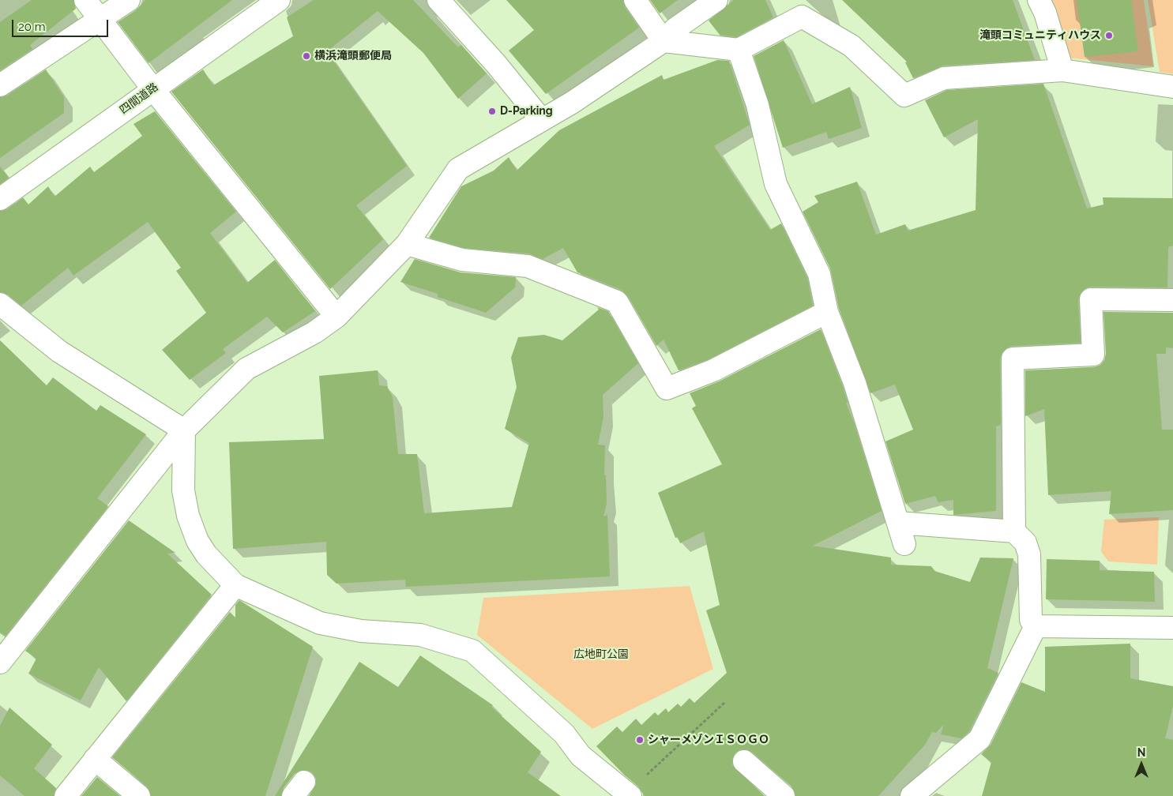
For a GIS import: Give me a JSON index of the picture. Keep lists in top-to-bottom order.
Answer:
{
  "streets": {
    "street": ["四間道路"]
  },
  "parks": ["広地町公園"],
  "places": [
    "滝頭コミュニティハウス",
    "横浜滝頭郵便局",
    "D-Parking",
    "シャーメゾンＩＳＯＧＯ"
  ],
  "scale_bar": "20 m",
  "north": "top"
}
